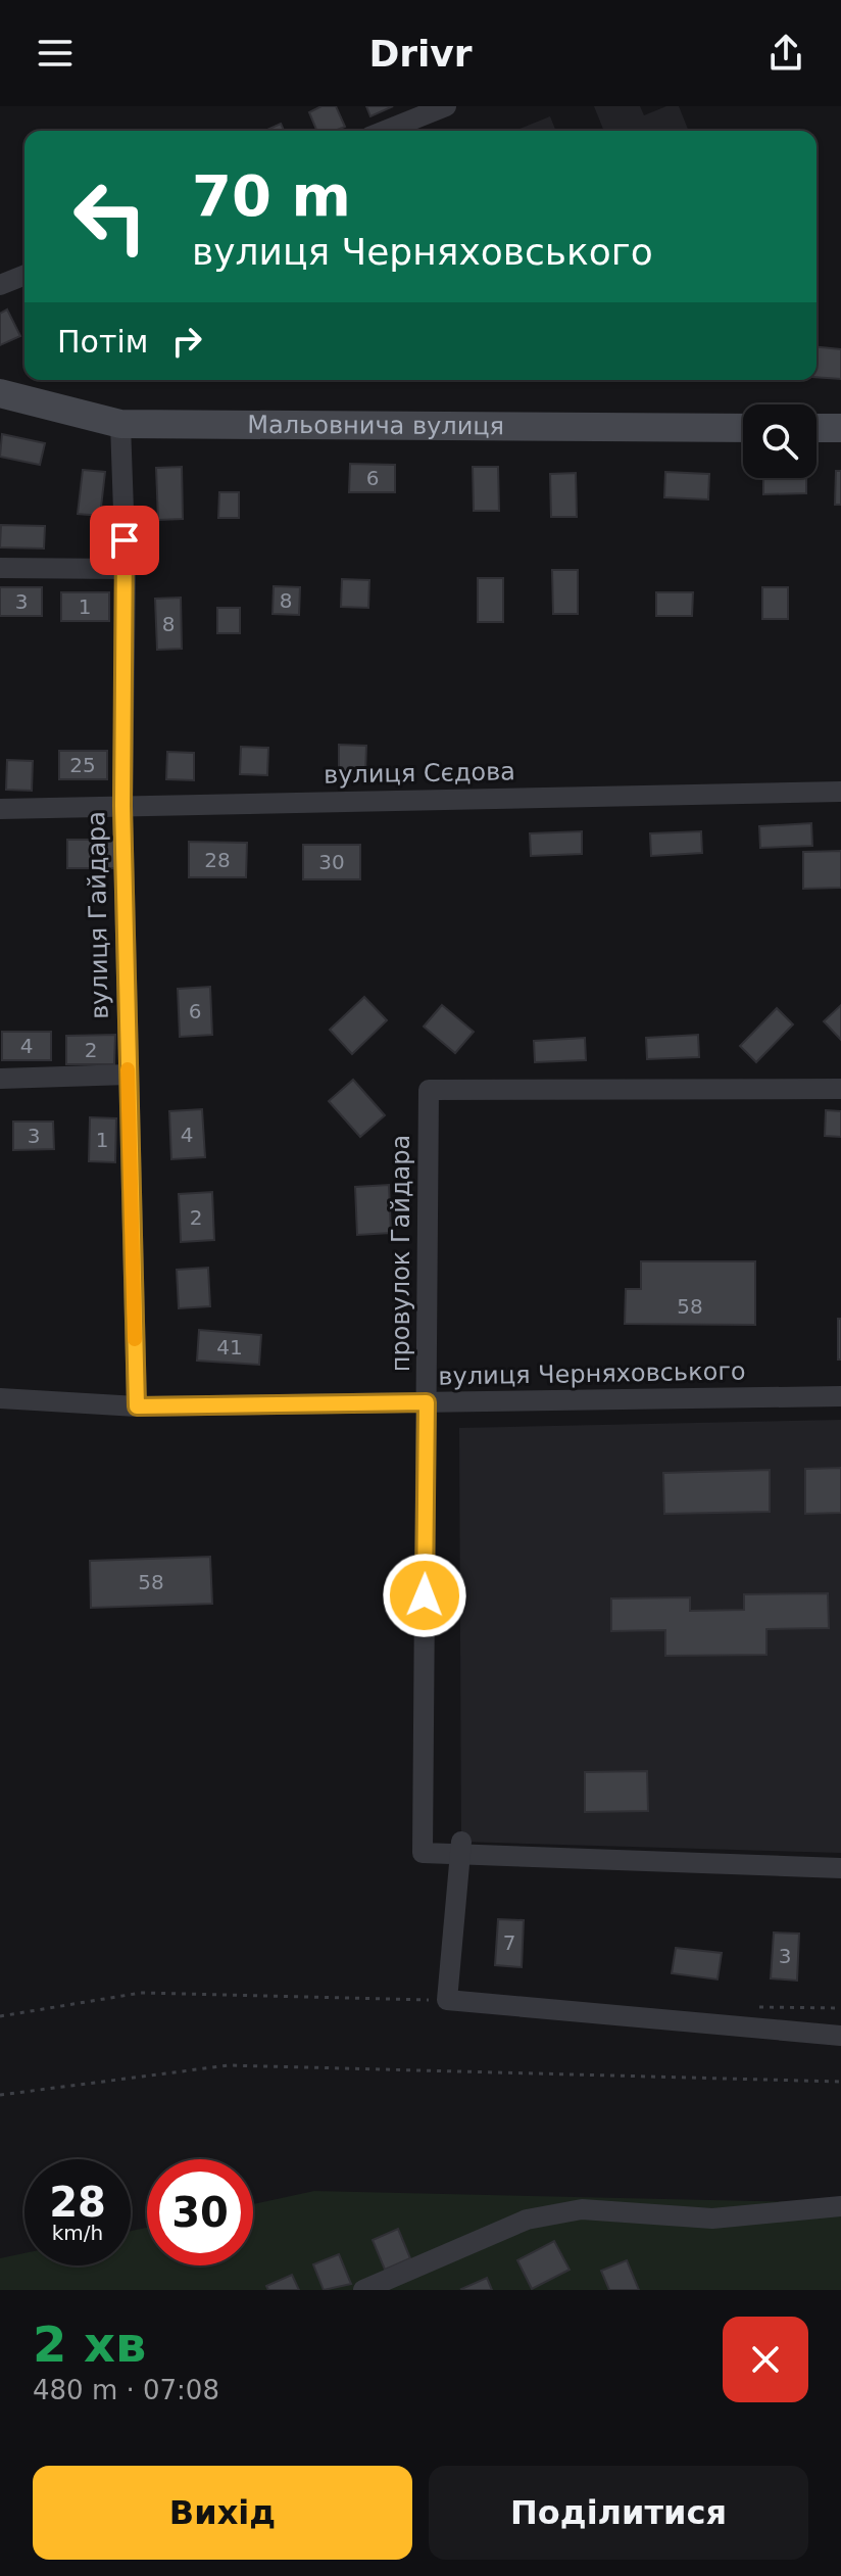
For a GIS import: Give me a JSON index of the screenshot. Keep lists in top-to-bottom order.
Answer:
{
  "streets": {
    "street": [
      "Мальовнича вулиця",
      "вулиця Сєдова",
      "вулиця Гайдара",
      "провулок Гайдара",
      "вулиця Черняховського"
    ]
  },
  "crossings": [
    ["Мальовнича вулиця", "вулиця Гайдара"],
    ["вулиця Сєдова", "вулиця Гайдара"],
    ["вулиця Гайдара", "вулиця Черняховського"],
    ["провулок Гайдара", "вулиця Черняховського"]
  ],
  "house_numbers": [
    "6",
    "8",
    "3",
    "1",
    "8",
    "25",
    "28",
    "30",
    "6",
    "4",
    "2",
    "4",
    "3",
    "1",
    "2",
    "58",
    "41",
    "58",
    "7",
    "3"
  ],
  "page": {
    "header": "Drivr",
    "turn": ["70 m", "вулиця Черняховського"],
    "then": "Потім",
    "speed": "28 km/h",
    "limit": "30",
    "heading": ["2 хв", "480 m · 07:08"],
    "buttons": ["Вихід", "Поділитися"]
  }
}
